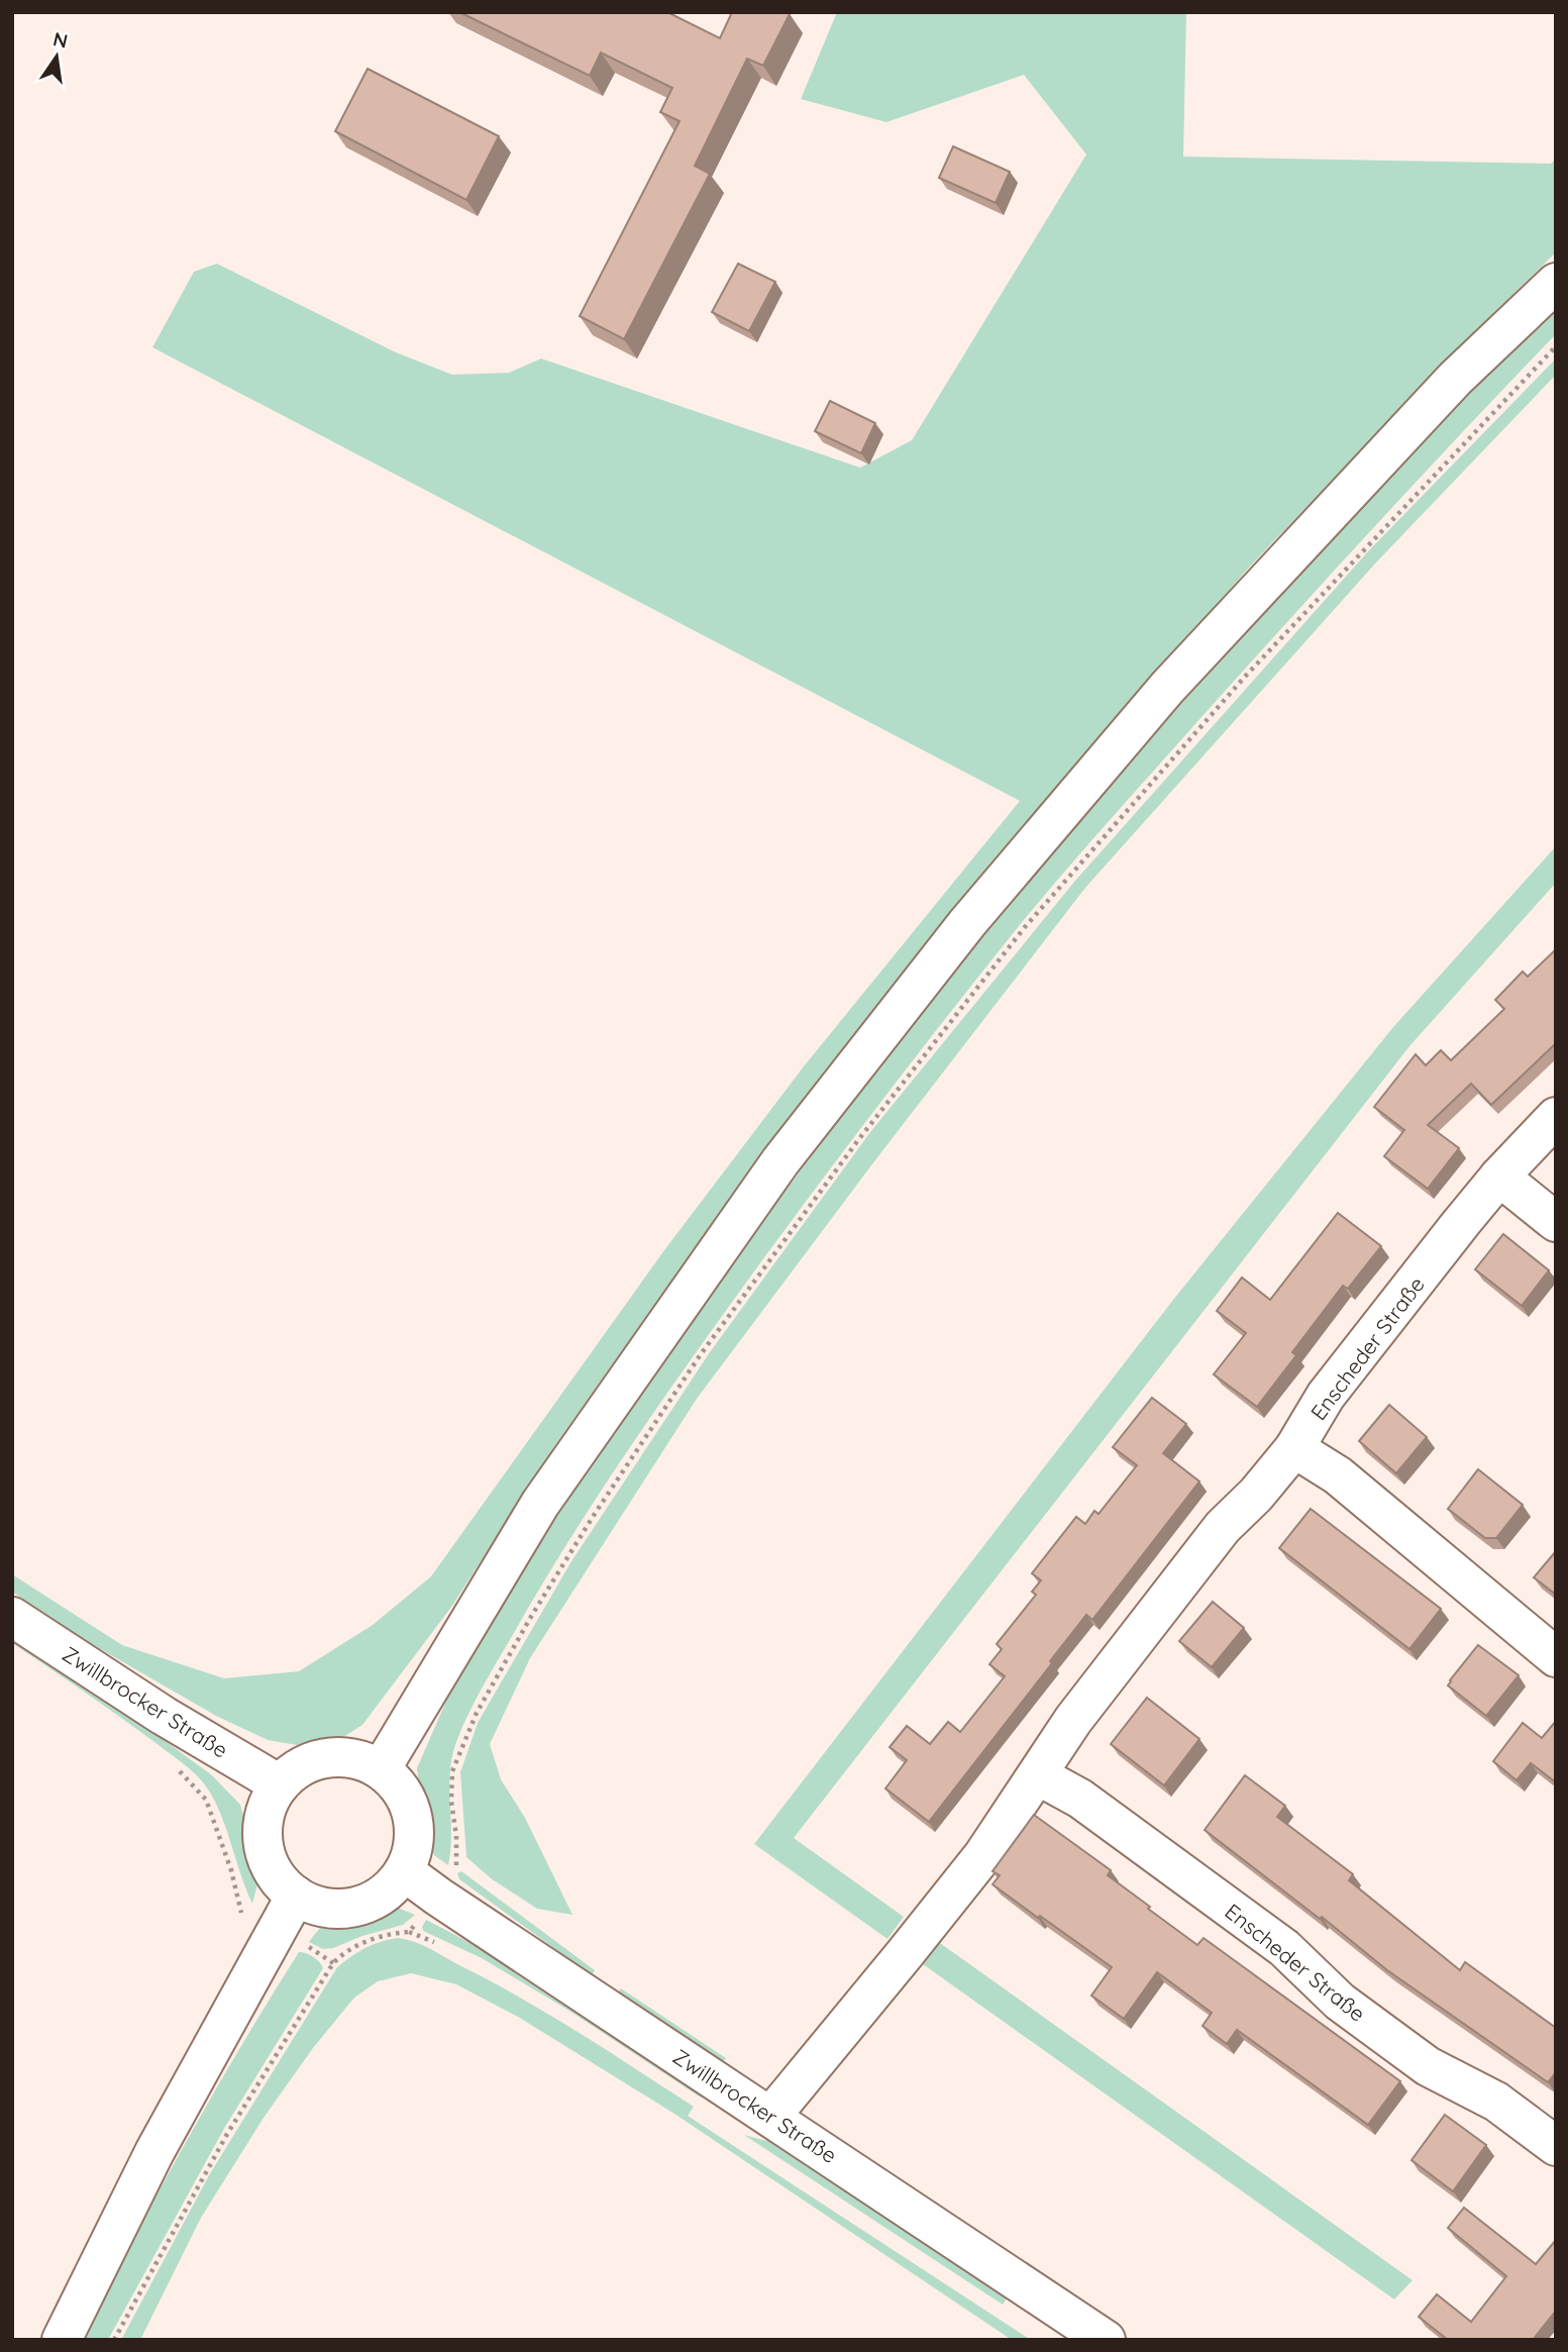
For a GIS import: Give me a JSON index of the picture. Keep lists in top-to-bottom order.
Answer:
{
  "streets": {
    "main road": ["Enscheder Straße", "Zwillbrocker Straße"]
  },
  "crossings": [
    ["Enscheder Straße", "Zwillbrocker Straße"]
  ],
  "north": "top"
}
